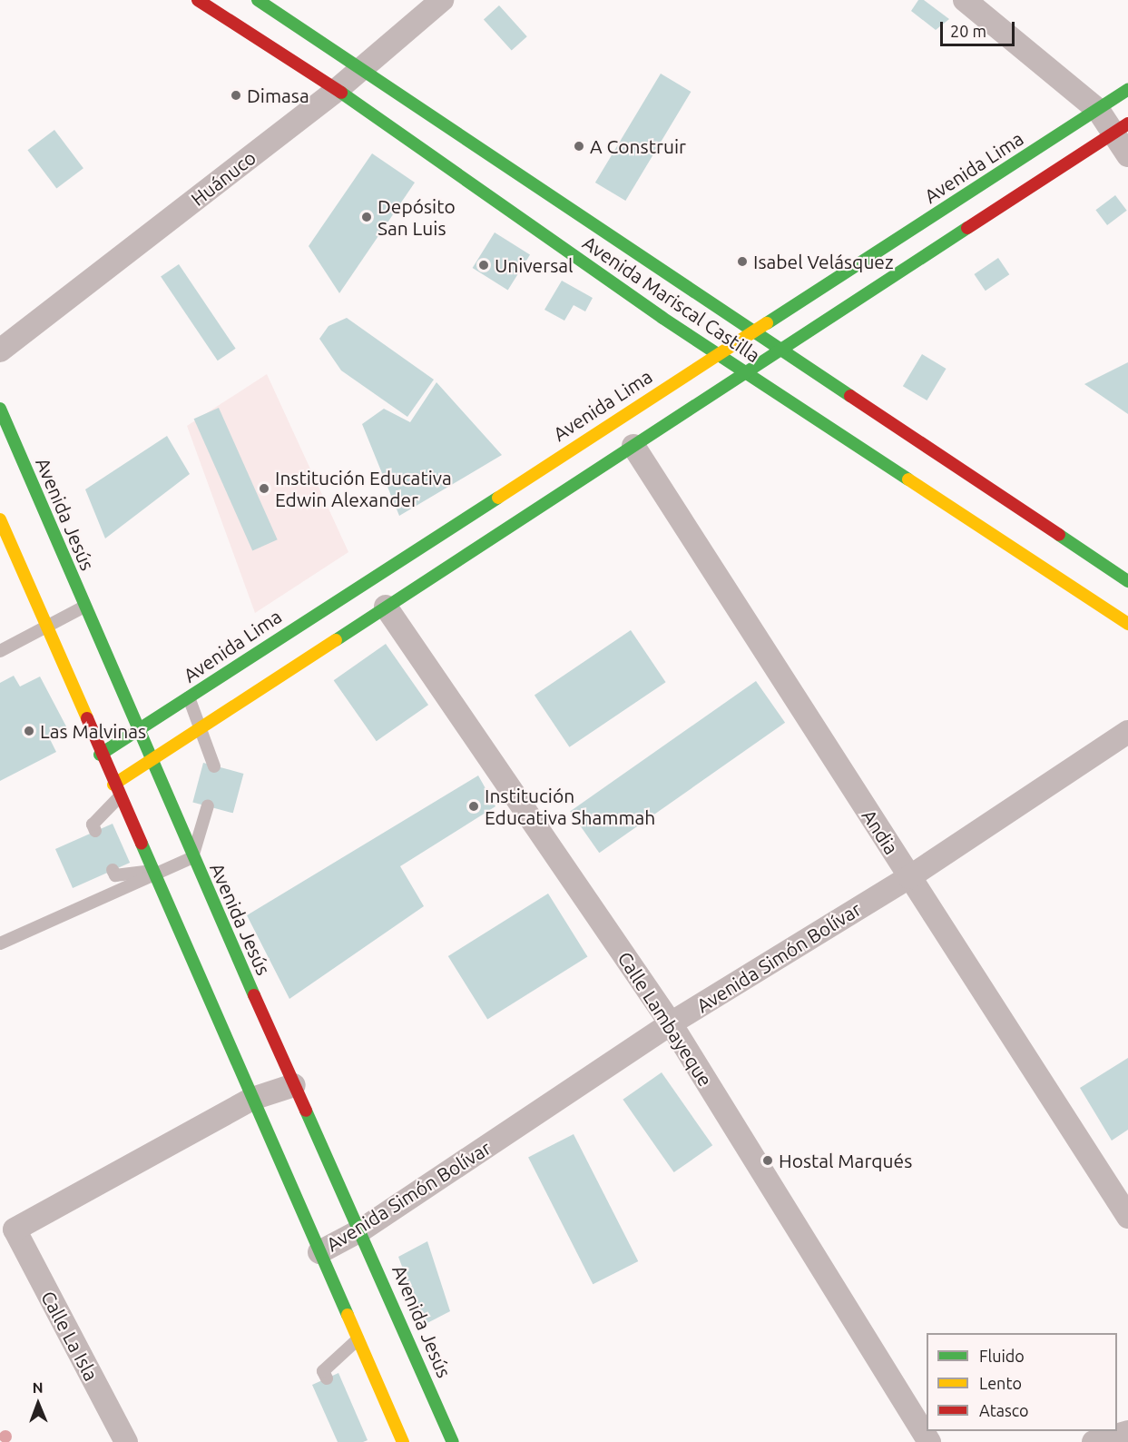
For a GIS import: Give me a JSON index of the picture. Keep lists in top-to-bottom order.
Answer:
{
  "streets": {
    "main road": ["Avenida Lima", "Avenida Mariscal Castilla", "Avenida Jesús"],
    "street": [
      "Huánuco",
      "Andia",
      "Avenida Simón Bolívar",
      "Calle Lambayeque",
      "Calle La Isla"
    ]
  },
  "crossings": [
    ["Avenida Lima", "Avenida Mariscal Castilla"],
    ["Avenida Lima", "Avenida Jesús"],
    ["Huánuco", "Avenida Mariscal Castilla"],
    ["Avenida Jesús", "Avenida Simón Bolívar"],
    ["Andia", "Avenida Simón Bolívar"],
    ["Avenida Simón Bolívar", "Calle Lambayeque"]
  ],
  "places": [
    "Dimasa",
    "A Construir",
    "Depósito San Luis",
    "Isabel Velásquez",
    "Universal",
    "Institución Educativa Edwin Alexander",
    "Las Malvinas",
    "Institución Educativa Shammah",
    "Hostal Marqués"
  ],
  "legend": ["Fluido", "Lento", "Atasco"],
  "scale_bar": "20 m",
  "north": "top"
}
